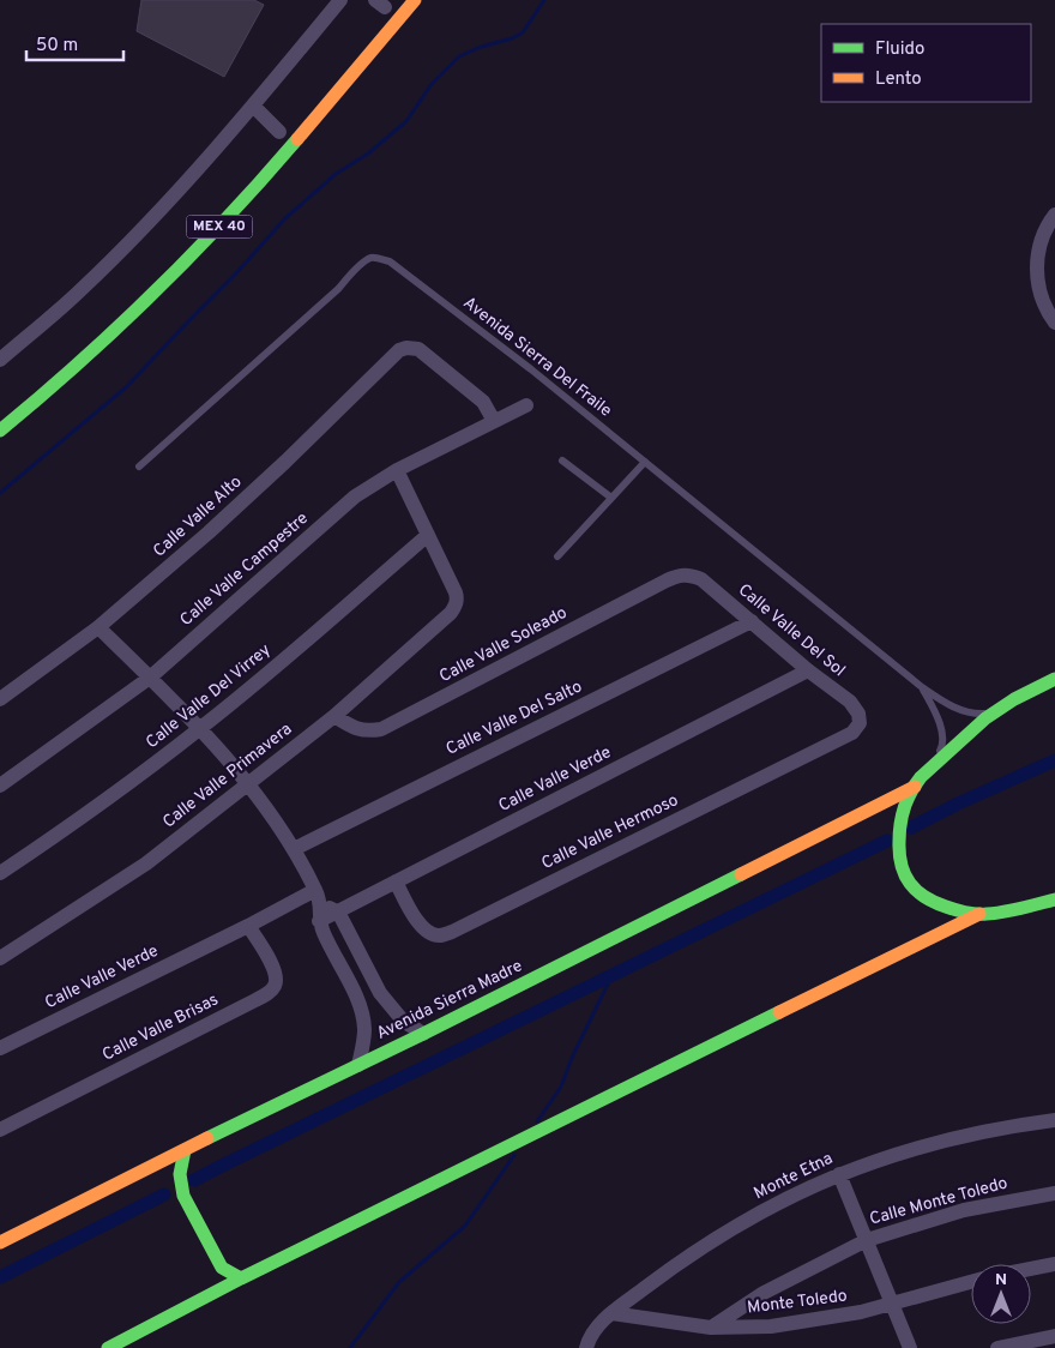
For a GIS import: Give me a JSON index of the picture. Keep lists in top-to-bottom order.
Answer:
{
  "streets": {
    "main road": ["MEX 40", "Avenida Sierra Madre"],
    "street": [
      "Calle Valle Alto",
      "Calle Valle Campestre",
      "Calle Valle Del Sol",
      "Calle Valle Soleado",
      "Calle Valle Del Virrey",
      "Calle Valle Del Salto",
      "Calle Valle Primavera",
      "Calle Valle Verde",
      "Calle Valle Hermoso",
      "Calle Valle Brisas",
      "Monte Etna",
      "Calle Monte Toledo",
      "Monte Toledo"
    ],
    "lane": ["Avenida Sierra Del Fraile"]
  },
  "crossings": [
    ["Avenida Sierra Del Fraile", "Avenida Sierra Madre"],
    ["Calle Valle Alto", "Calle Valle Campestre"],
    ["Calle Valle Del Sol", "Calle Valle Soleado"],
    ["Calle Valle Del Sol", "Calle Valle Del Salto"],
    ["Calle Valle Del Sol", "Calle Valle Verde"],
    ["Calle Valle Del Sol", "Calle Valle Hermoso"],
    ["Calle Valle Soleado", "Calle Valle Primavera"],
    ["Calle Valle Del Virrey", "Calle Valle Primavera"],
    ["Calle Valle Verde", "Calle Valle Hermoso"],
    ["Calle Valle Verde", "Calle Valle Brisas"],
    ["Monte Etna", "Monte Toledo"],
    ["Calle Monte Toledo", "Monte Toledo"]
  ],
  "legend": ["Fluido", "Lento"],
  "scale_bar": "50 m",
  "north": "top"
}
